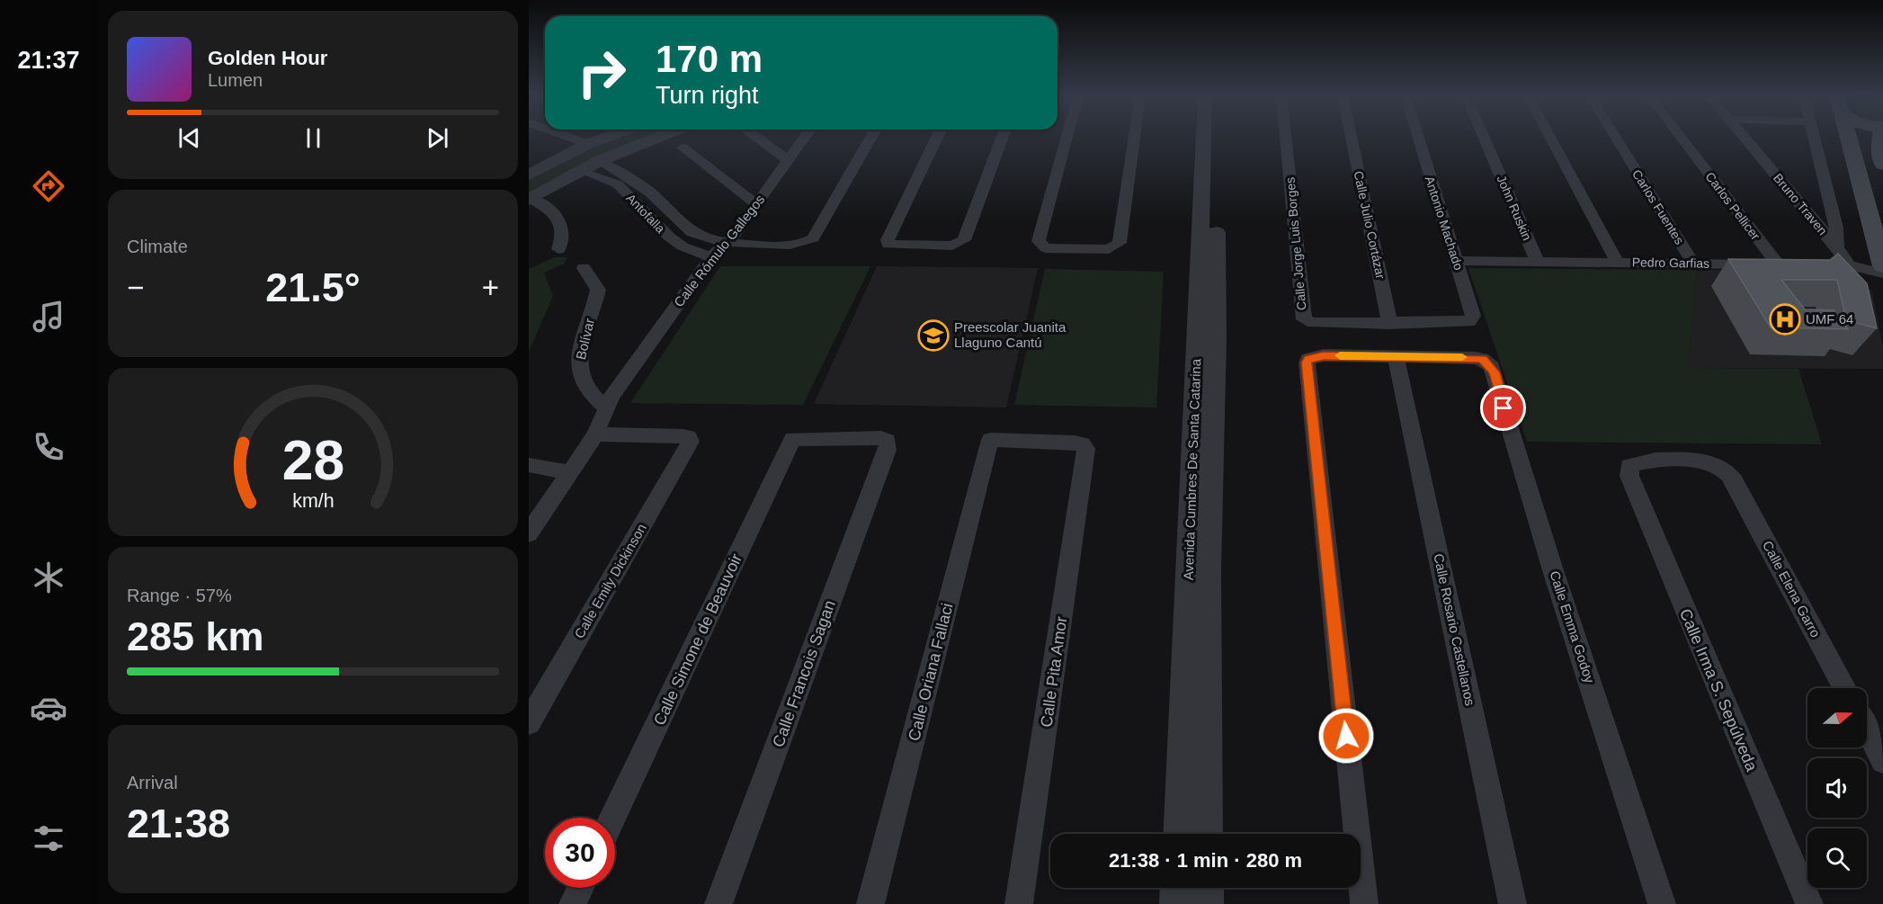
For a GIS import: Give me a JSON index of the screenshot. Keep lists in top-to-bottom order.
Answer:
{
  "streets": {
    "street": [
      "Bruno Traven",
      "Carlos Pellicer",
      "Carlos Fuentes",
      "John Ruskin",
      "Antofalla",
      "Antonio Machado",
      "Calle Julio Cortázar",
      "Calle Jorge Luis Borges",
      "Calle Rómulo Gallegos",
      "Pedro Garfias",
      "Bolívar",
      "Avenida Cumbres De Santa Catarina",
      "Calle Emily Dickinson",
      "Calle Elena Garro",
      "Calle Emma Godoy",
      "Calle Rosario Castellanos",
      "Calle Simone de Beauvoir",
      "Calle Oriana Fallaci",
      "Calle Pita Amor",
      "Calle Francois Sagan",
      "Calle Irma S. Sepúlveda"
    ]
  },
  "crossings": [
    ["Carlos Pellicer", "Pedro Garfias"],
    ["Carlos Fuentes", "Pedro Garfias"],
    ["John Ruskin", "Pedro Garfias"],
    ["Antofalla", "Calle Rómulo Gallegos"],
    ["Antonio Machado", "Calle Jorge Luis Borges"],
    ["Antonio Machado", "Pedro Garfias"],
    ["Calle Julio Cortázar", "Calle Jorge Luis Borges"],
    ["Calle Rómulo Gallegos", "Bolívar"],
    ["Calle Rómulo Gallegos", "Calle Emily Dickinson"],
    ["Calle Elena Garro", "Calle Irma S. Sepúlveda"],
    ["Calle Emma Godoy", "Calle Rosario Castellanos"],
    ["Calle Simone de Beauvoir", "Calle Francois Sagan"],
    ["Calle Oriana Fallaci", "Calle Pita Amor"]
  ],
  "places": {
    "hospital": ["UMF 64"],
    "school or university": ["Preescolar Juanita Llaguno Cantú"]
  },
  "north": "right",
  "page": {
    "tabs": "21:37",
    "turn": ["170 m", "Turn right"],
    "song": ["Golden Hour", "Lumen"],
    "tile": [
      "Climate",
      ["Range · 57%", "285 km"],
      ["Arrival", "21:38"]
    ],
    "heat": ["−", "21.5°", "+"],
    "limit": "30",
    "trip": "21:38 · 1 min · 280 m",
    "gauge": ["28", "km/h"]
  }
}
